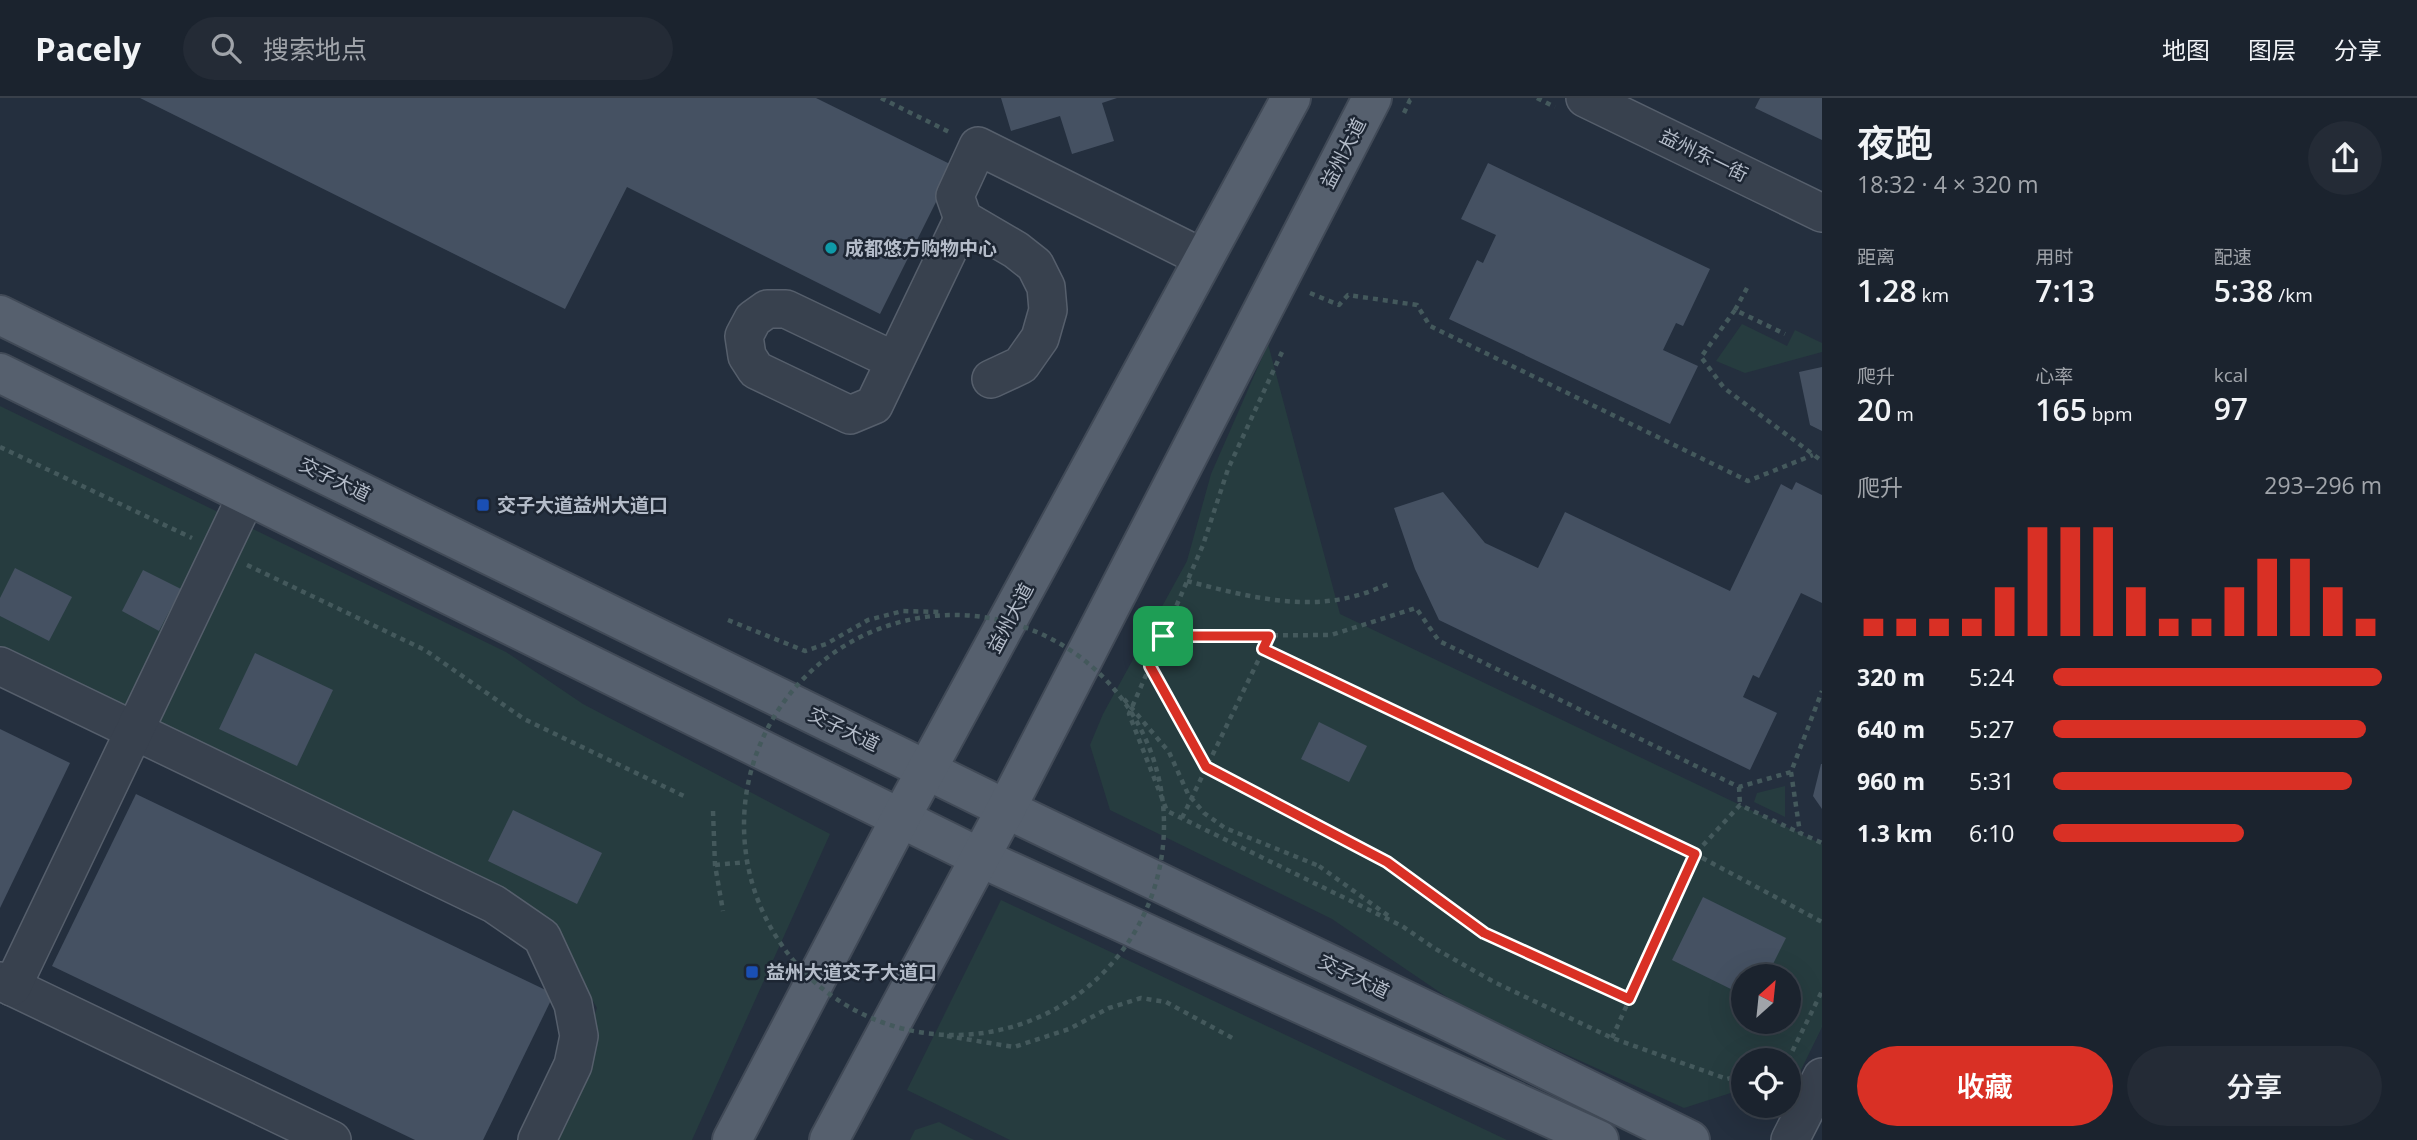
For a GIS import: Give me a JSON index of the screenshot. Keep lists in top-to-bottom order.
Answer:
{
  "streets": {
    "main road": ["益州大道", "交子大道"],
    "street": ["益州东一街"]
  },
  "crossings": [
    ["益州大道", "交子大道"]
  ],
  "places": {
    "other": ["成都悠方购物中心"],
    "transit": ["交子大道益州大道口", "益州大道交子大道口"]
  },
  "north": "top right",
  "page": {
    "header": "Pacely",
    "search": "搜索地点",
    "nav": ["地图", "图层", "分享"],
    "heading": ["夜跑", "18:32 · 4 × 320 m"],
    "stats": [
      ["距离", "1.28 km"],
      ["用时", "7:13"],
      ["配速", "5:38 /km"],
      ["爬升", "20 m"],
      ["心率", "165 bpm"],
      ["kcal", "97"]
    ],
    "chart": ["爬升", "293–296 m"],
    "list": [
      {
        "name": "320 m",
        "note": "5:24"
      },
      {
        "name": "640 m",
        "note": "5:27"
      },
      {
        "name": "960 m",
        "note": "5:31"
      },
      {
        "name": "1.3 km",
        "note": "6:10"
      }
    ],
    "buttons": ["收藏", "分享"]
  }
}
